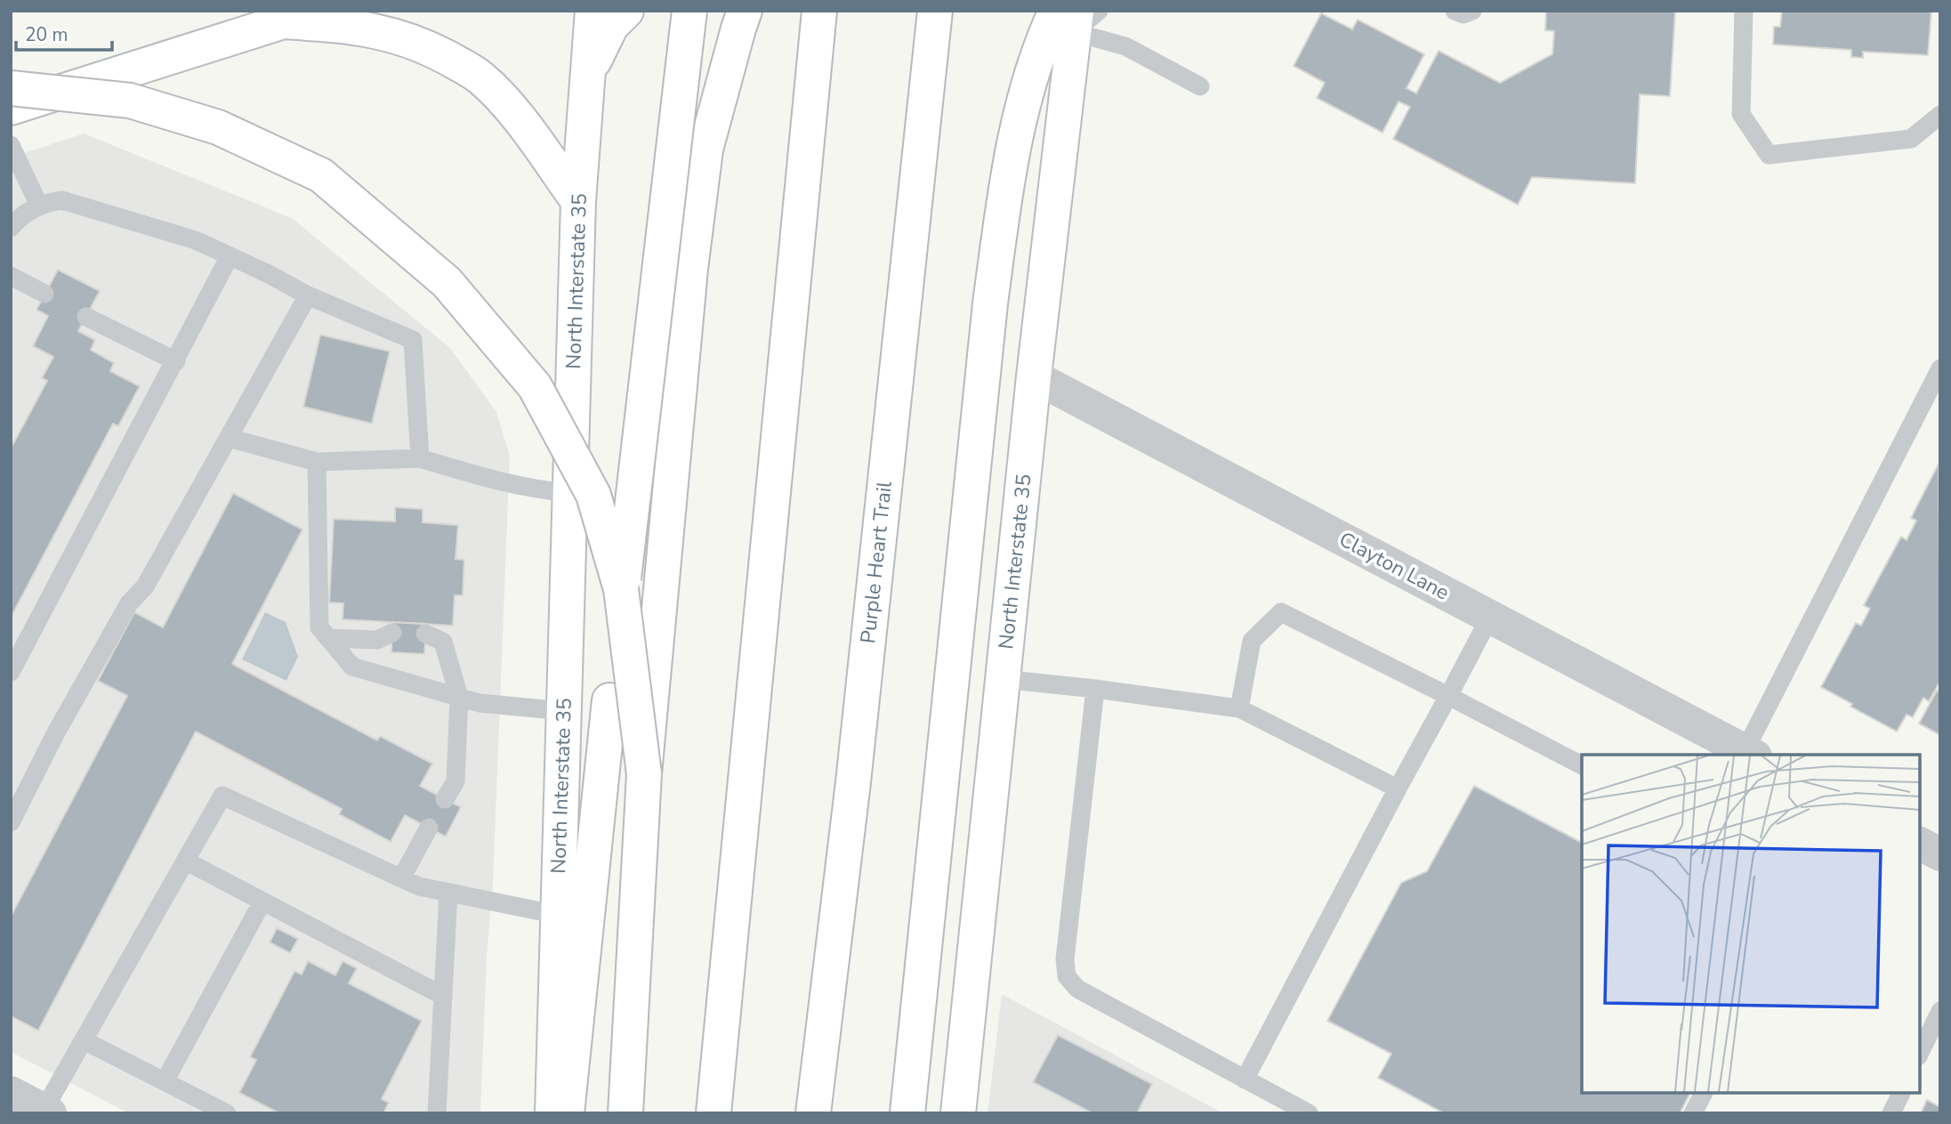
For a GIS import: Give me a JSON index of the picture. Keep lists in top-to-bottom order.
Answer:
{
  "streets": {
    "main road": ["North Interstate 35", "Purple Heart Trail"],
    "street": ["Clayton Lane"]
  },
  "crossings": [
    ["North Interstate 35", "Clayton Lane"]
  ],
  "scale_bar": "20 m"
}
